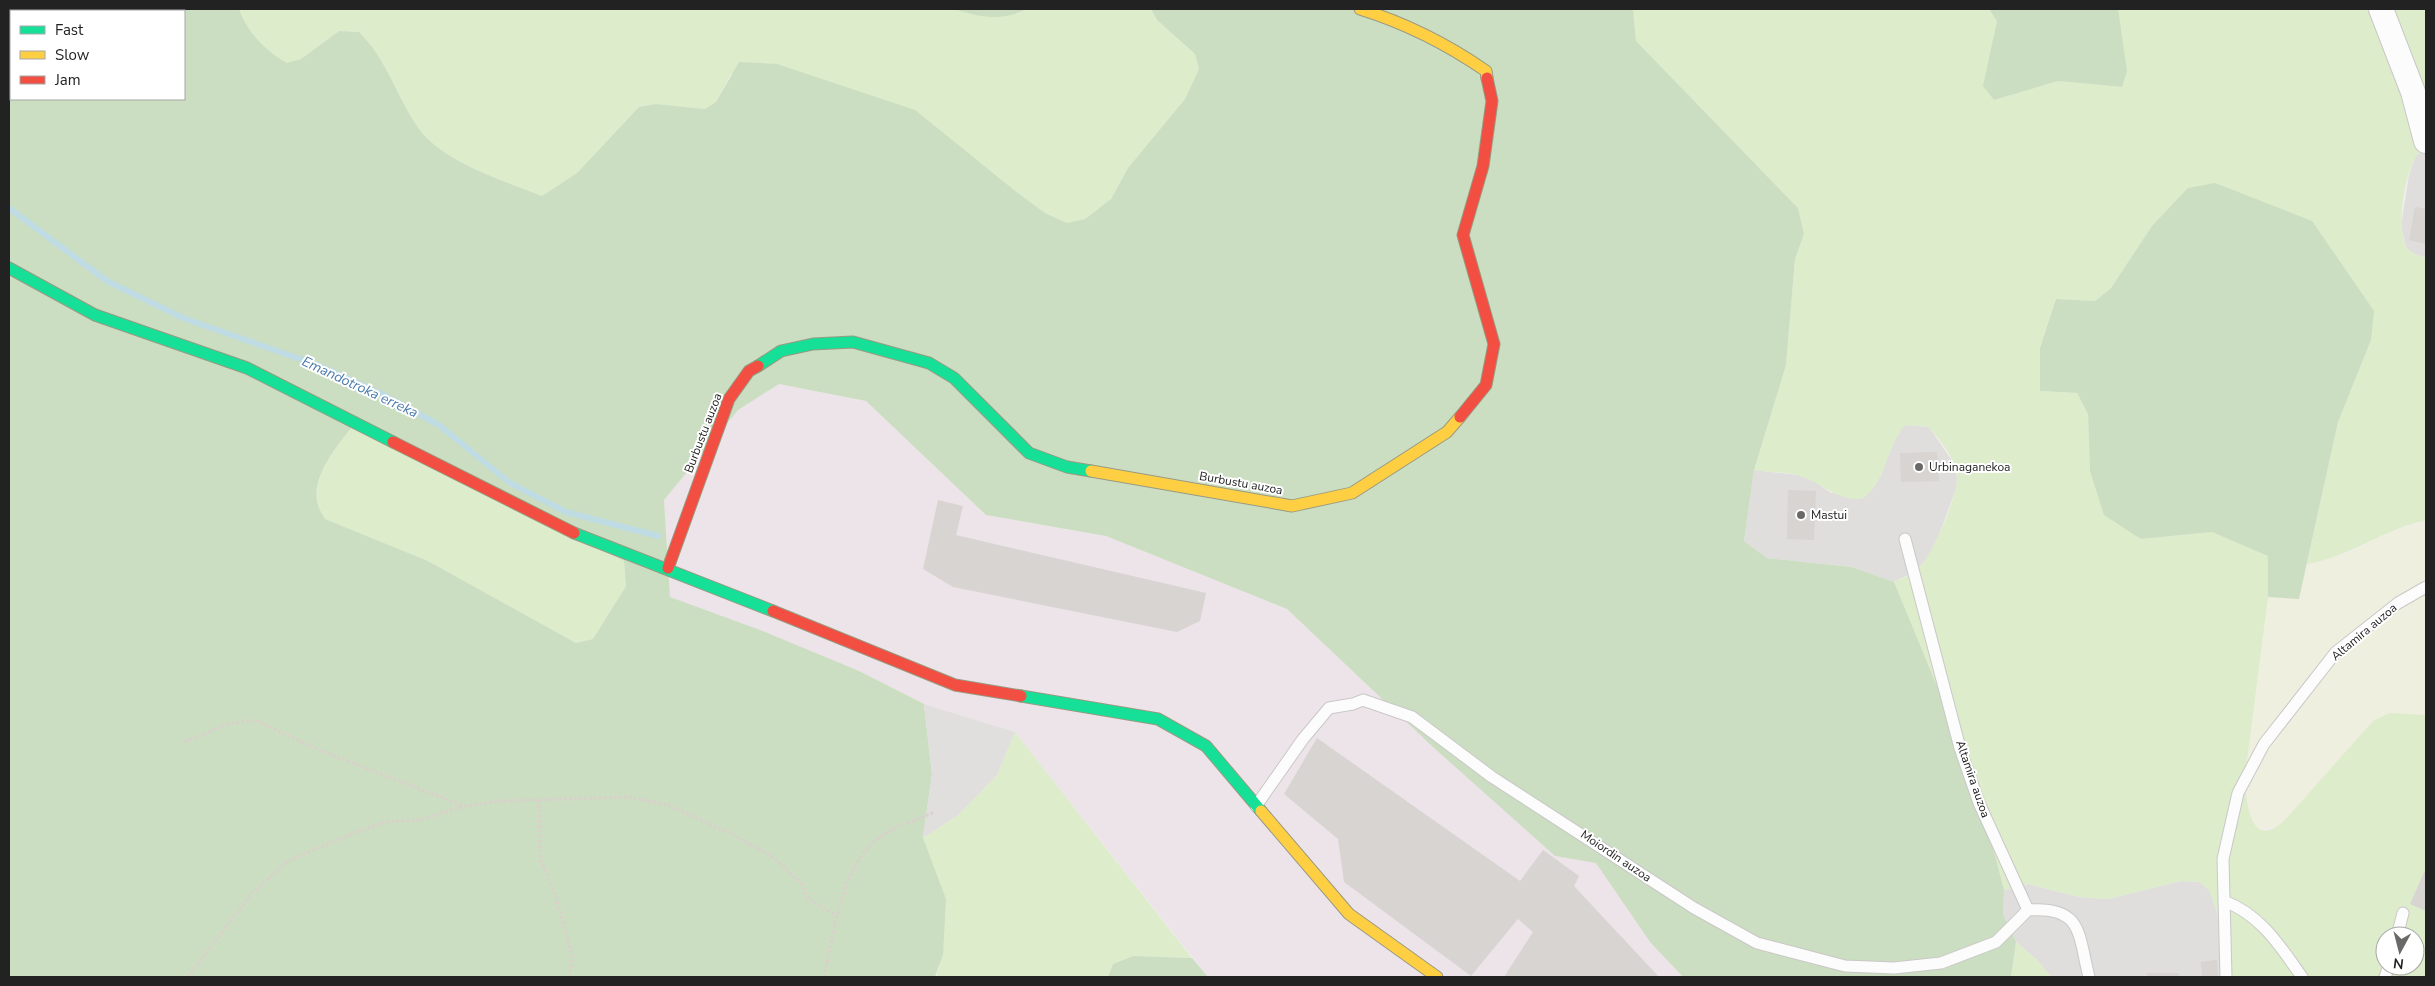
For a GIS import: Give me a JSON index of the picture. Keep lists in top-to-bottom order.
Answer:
{
  "streets": {
    "street": ["Burbustu auzoa"],
    "lane": ["Altamira auzoa", "Moiordin auzoa"]
  },
  "crossings": [
    ["Altamira auzoa", "Moiordin auzoa"]
  ],
  "water": ["Emandotroka erreka"],
  "places": ["Urbinaganekoa", "Mastui"],
  "legend": ["Fast", "Slow", "Jam"],
  "north": "bottom"
}
